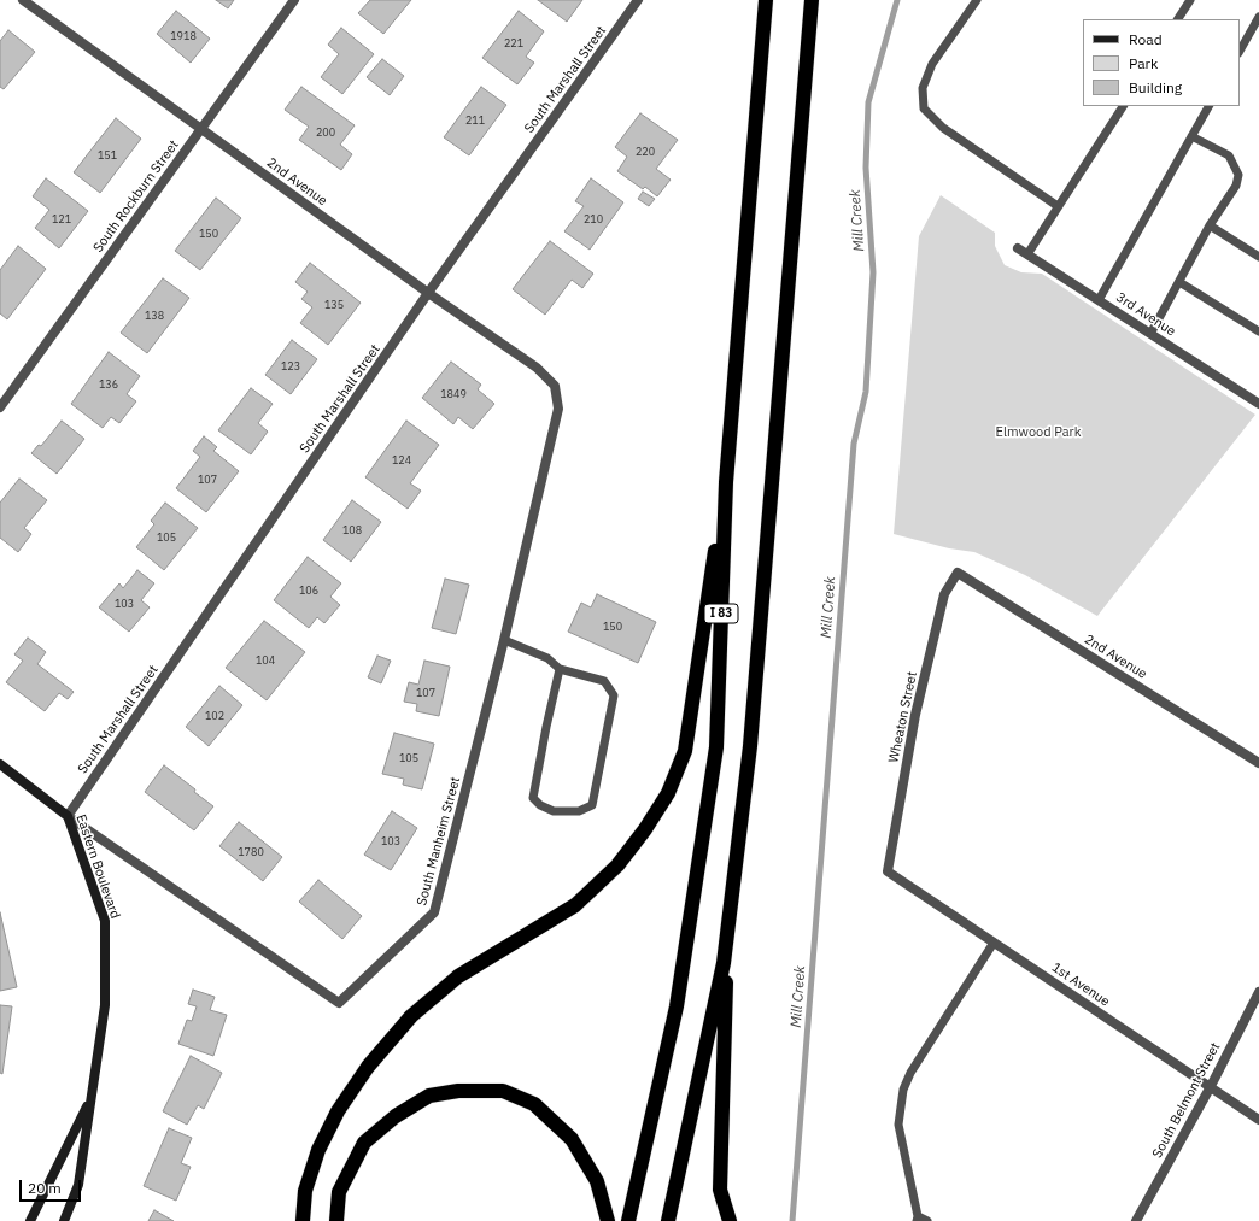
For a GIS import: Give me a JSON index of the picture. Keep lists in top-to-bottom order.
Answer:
{
  "streets": {
    "highway": ["I 83"],
    "street": [
      "South Marshall Street",
      "2nd Avenue",
      "South Rockburn Street",
      "3rd Avenue",
      "Wheaton Street",
      "South Manheim Street",
      "Eastern Boulevard",
      "1st Avenue",
      "South Belmont Street"
    ]
  },
  "crossings": [
    ["South Marshall Street", "2nd Avenue"],
    ["South Marshall Street", "South Manheim Street"],
    ["South Marshall Street", "Eastern Boulevard"],
    ["2nd Avenue", "South Rockburn Street"],
    ["2nd Avenue", "Wheaton Street"],
    ["2nd Avenue", "South Manheim Street"],
    ["Wheaton Street", "1st Avenue"],
    ["South Manheim Street", "Eastern Boulevard"],
    ["1st Avenue", "South Belmont Street"]
  ],
  "water": ["Mill Creek"],
  "parks": ["Elmwood Park"],
  "house_numbers": [
    "1918",
    "221",
    "211",
    "200",
    "220",
    "151",
    "121",
    "210",
    "150",
    "135",
    "138",
    "123",
    "136",
    "1849",
    "124",
    "107",
    "108",
    "105",
    "106",
    "103",
    "150",
    "104",
    "107",
    "102",
    "105",
    "103",
    "1780"
  ],
  "legend": ["Road", "Park", "Building"],
  "scale_bar": "20 m"
}
